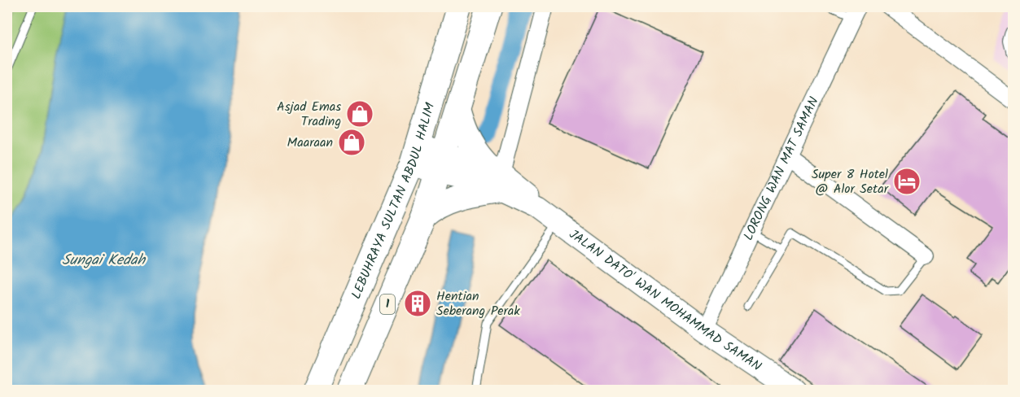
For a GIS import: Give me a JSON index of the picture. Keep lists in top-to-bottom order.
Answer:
{
  "streets": {
    "main road": ["LEBUHRAYA SULTAN ABDUL HALIM", "1"],
    "street": ["LORONG WAN MAT SAMAN", "JALAN DATO' WAN MOHAMMAD SAMAN"]
  },
  "crossings": [
    ["LORONG WAN MAT SAMAN", "JALAN DATO' WAN MOHAMMAD SAMAN"],
    ["LEBUHRAYA SULTAN ABDUL HALIM", "JALAN DATO' WAN MOHAMMAD SAMAN"],
    ["JALAN DATO' WAN MOHAMMAD SAMAN", "1"]
  ],
  "water": ["Sungai Kedah"],
  "places": {
    "shop": ["Asjad Emas Trading", "Maaraan"],
    "hotel": ["Super 8 Hotel @ Alor Setar"],
    "building": ["Hentian Seberang Perak"]
  }
}
